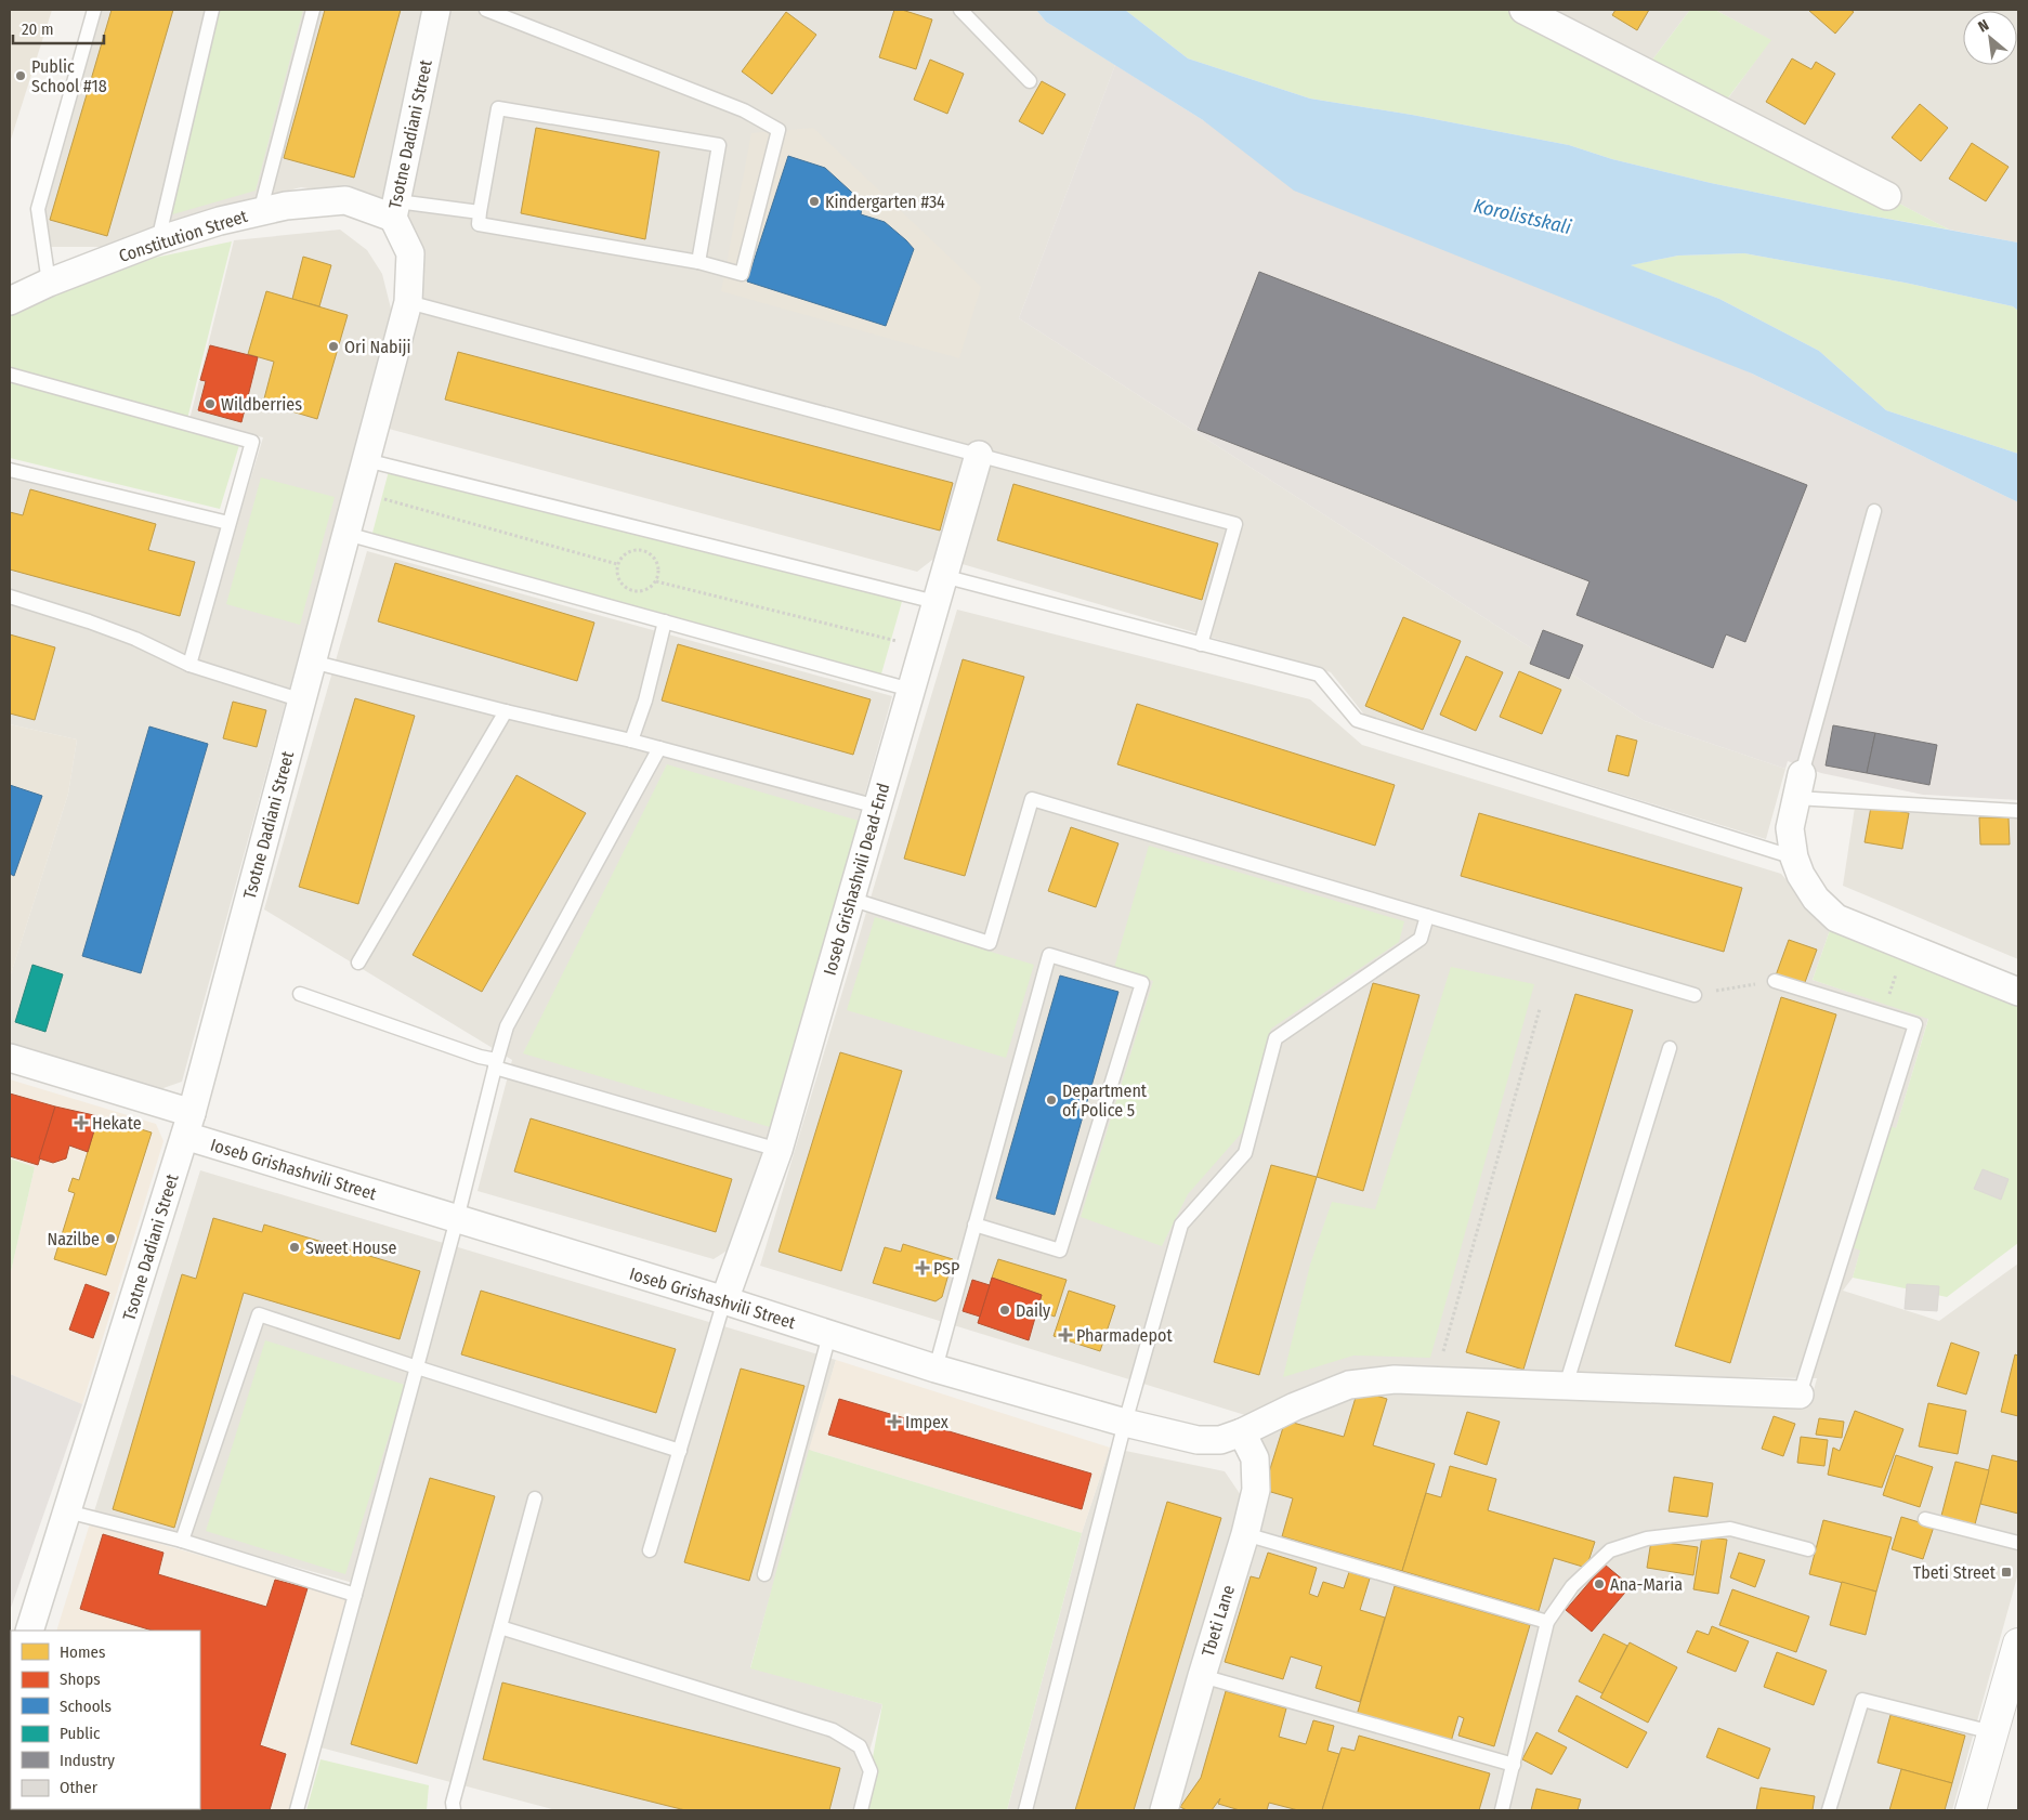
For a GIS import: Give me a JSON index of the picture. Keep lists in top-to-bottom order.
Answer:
{
  "streets": {
    "street": [
      "Tsotne Dadiani Street",
      "Constitution Street",
      "Ioseb Grishashvili Dead-End",
      "Ioseb Grishashvili Street",
      "Tbeti Lane"
    ]
  },
  "crossings": [
    ["Tsotne Dadiani Street", "Constitution Street"],
    ["Tsotne Dadiani Street", "Ioseb Grishashvili Street"],
    ["Ioseb Grishashvili Dead-End", "Ioseb Grishashvili Street"],
    ["Ioseb Grishashvili Street", "Tbeti Lane"]
  ],
  "water": ["Korolistskali"],
  "places": {
    "other": [
      "Public School #18",
      "Kindergarten #34",
      "Ori Nabiji",
      "Wildberries",
      "Department of Police 5",
      "Nazilbe",
      "Sweet House",
      "Daily",
      "Ana-Maria"
    ],
    "health": [
      "Hekate",
      "PSP",
      "Pharmadepot",
      "Impex"
    ],
    "transit": ["Tbeti Street"]
  },
  "legend": [
    "Homes",
    "Shops",
    "Schools",
    "Public",
    "Industry",
    "Other"
  ],
  "scale_bar": "20 m",
  "north": "top left"
}
